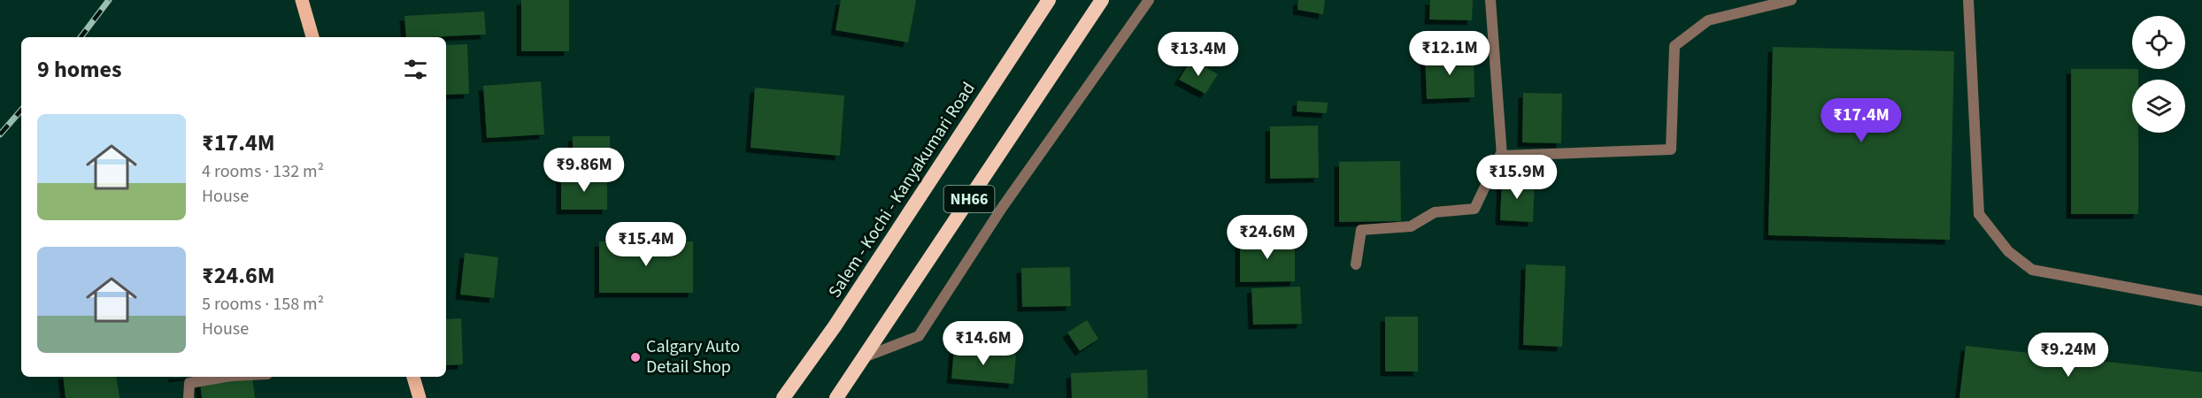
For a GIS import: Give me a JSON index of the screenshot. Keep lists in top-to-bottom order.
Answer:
{
  "streets": {
    "highway": ["Salem - Kochi - Kanyakumari Road", "NH66"]
  },
  "places": ["Calgary Auto Detail Shop"],
  "page": {
    "price": [
      "₹12.1M",
      "₹13.4M",
      "₹17.4M",
      "₹9.86M",
      "₹15.9M",
      "₹24.6M",
      "₹15.4M",
      "₹14.6M",
      "₹9.24M"
    ],
    "heading": "9 homes",
    "list": [
      {
        "name": "₹17.4M",
        "note": "4 rooms · 132 m² · House"
      },
      {
        "name": "₹24.6M",
        "note": "5 rooms · 158 m² · House"
      }
    ]
  }
}
